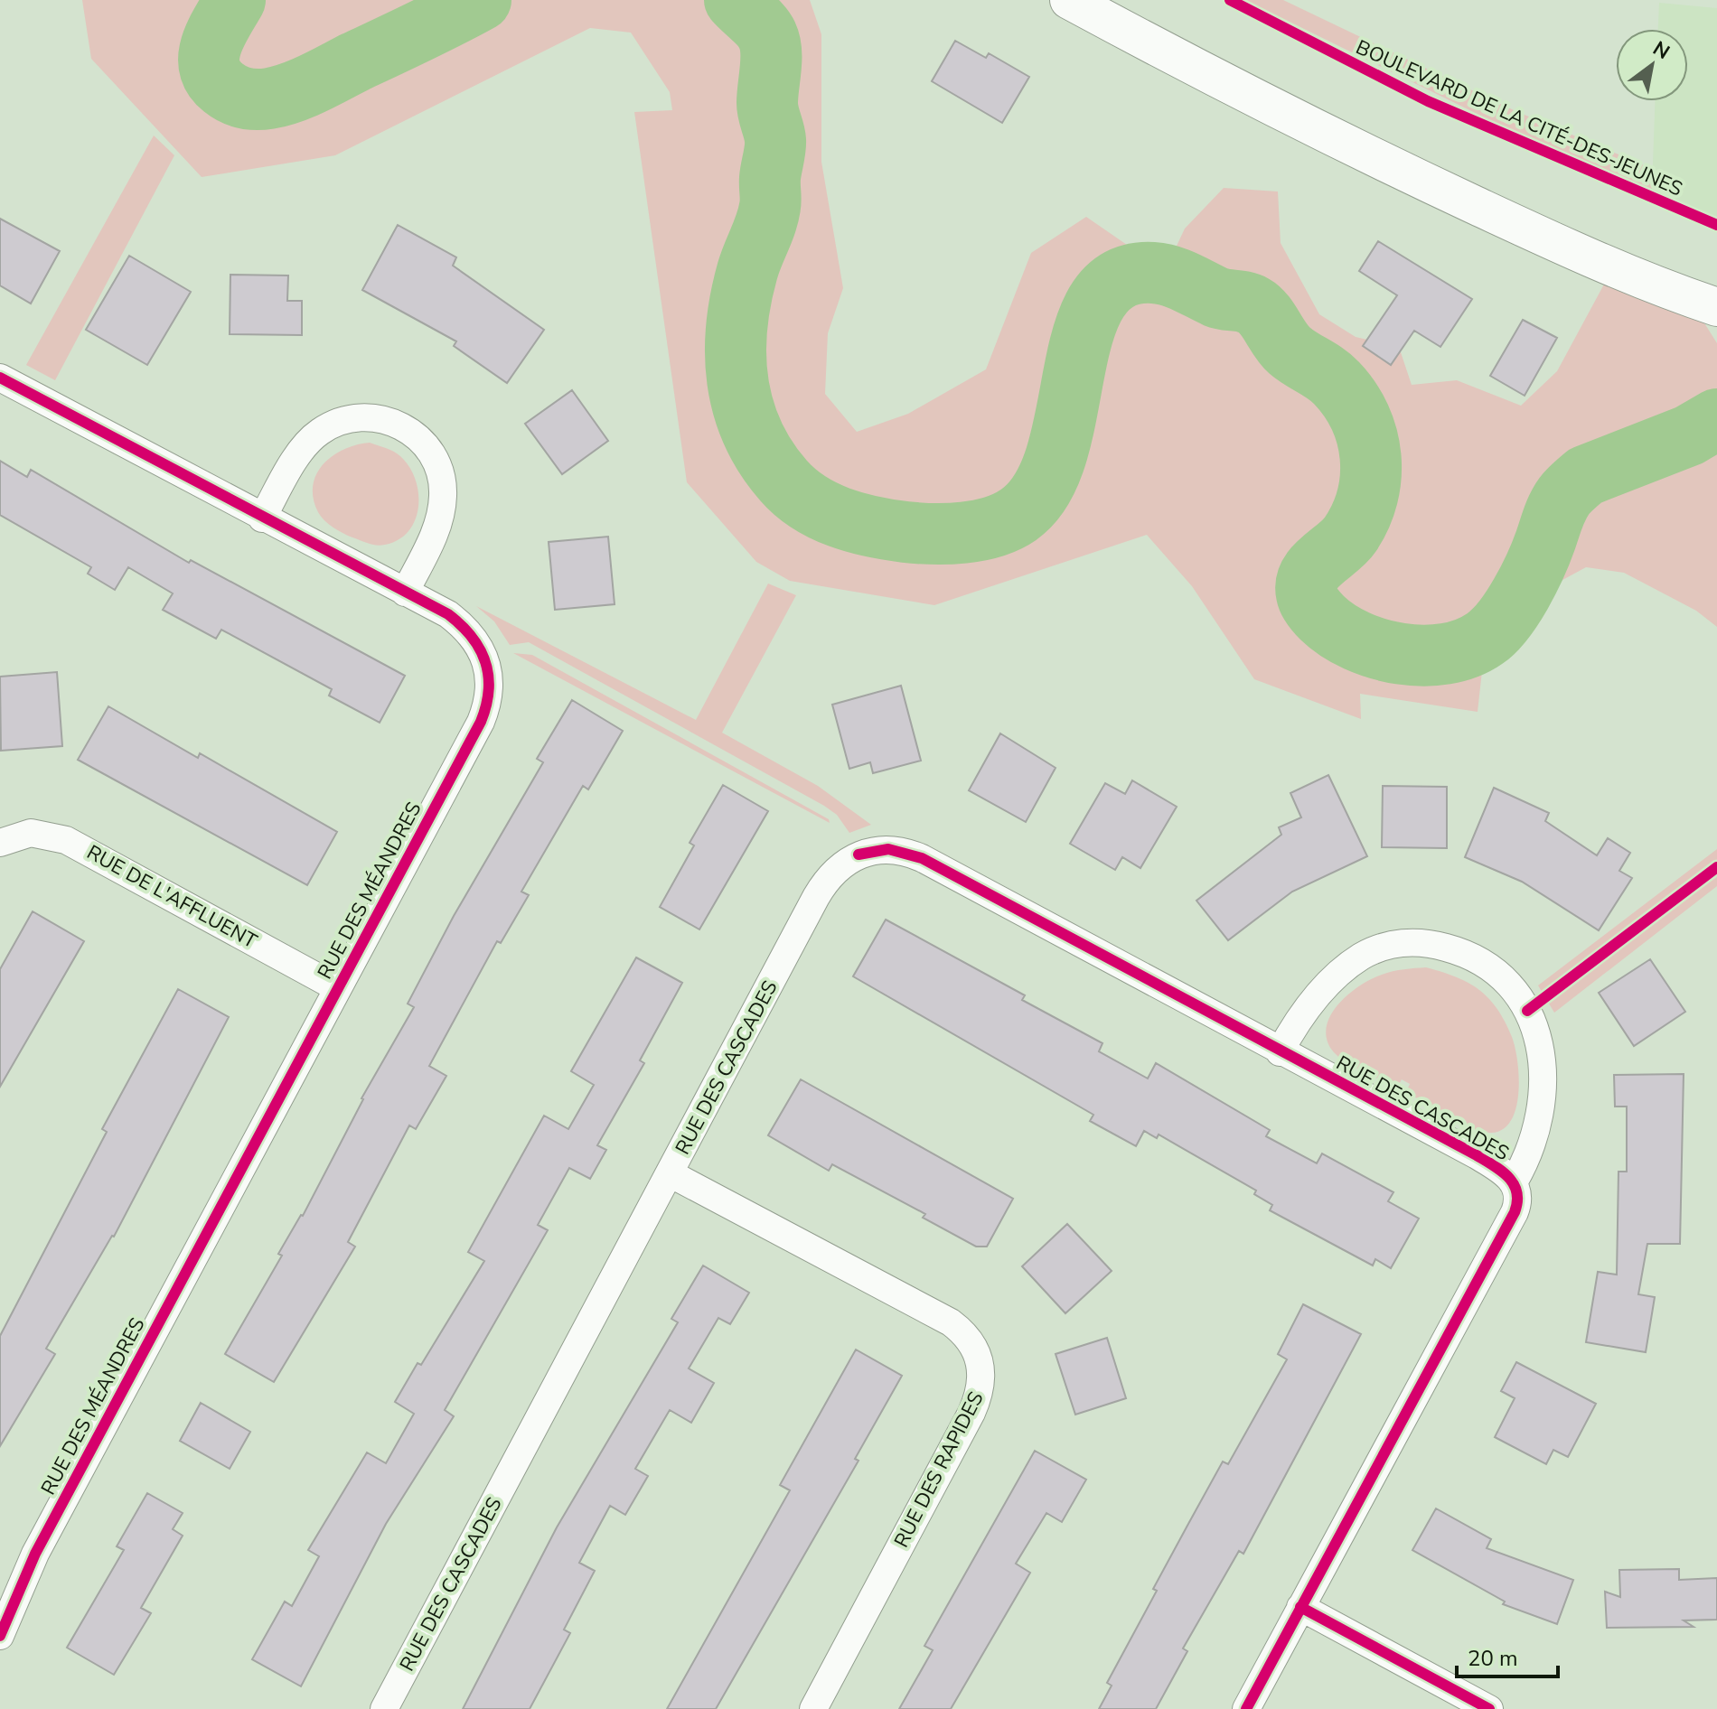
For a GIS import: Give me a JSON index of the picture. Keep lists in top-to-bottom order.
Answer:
{
  "streets": {
    "street": [
      "RUE DES MÉANDRES",
      "RUE DE L'AFFLUENT",
      "RUE DES CASCADES",
      "RUE DES RAPIDES"
    ],
    "cycle path": ["BOULEVARD DE LA CITÉ-DES-JEUNES"]
  },
  "crossings": [
    ["RUE DES MÉANDRES", "RUE DE L'AFFLUENT"],
    ["RUE DES CASCADES", "RUE DES RAPIDES"]
  ],
  "scale_bar": "20 m",
  "north": "top right"
}
